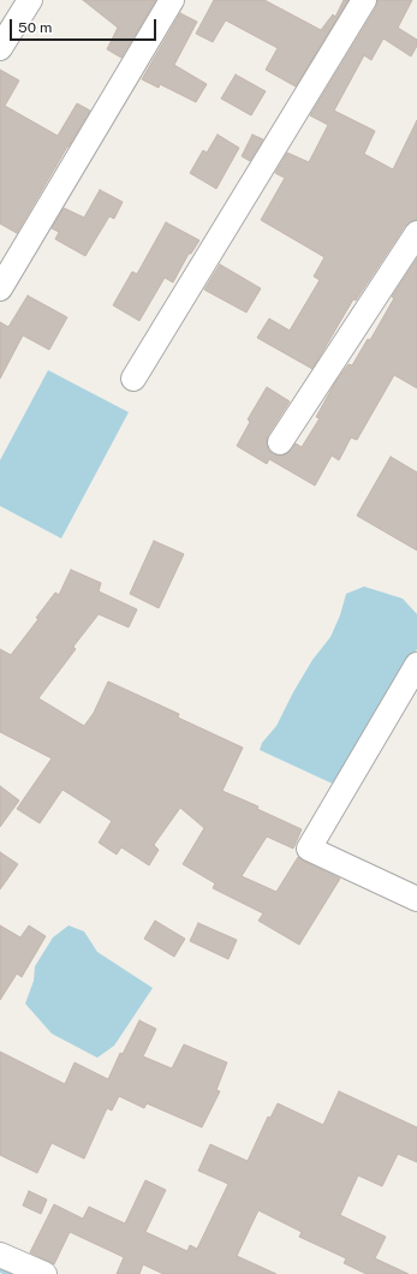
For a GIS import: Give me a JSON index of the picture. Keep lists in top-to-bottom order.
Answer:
{
  "scale_bar": "50 m"
}
